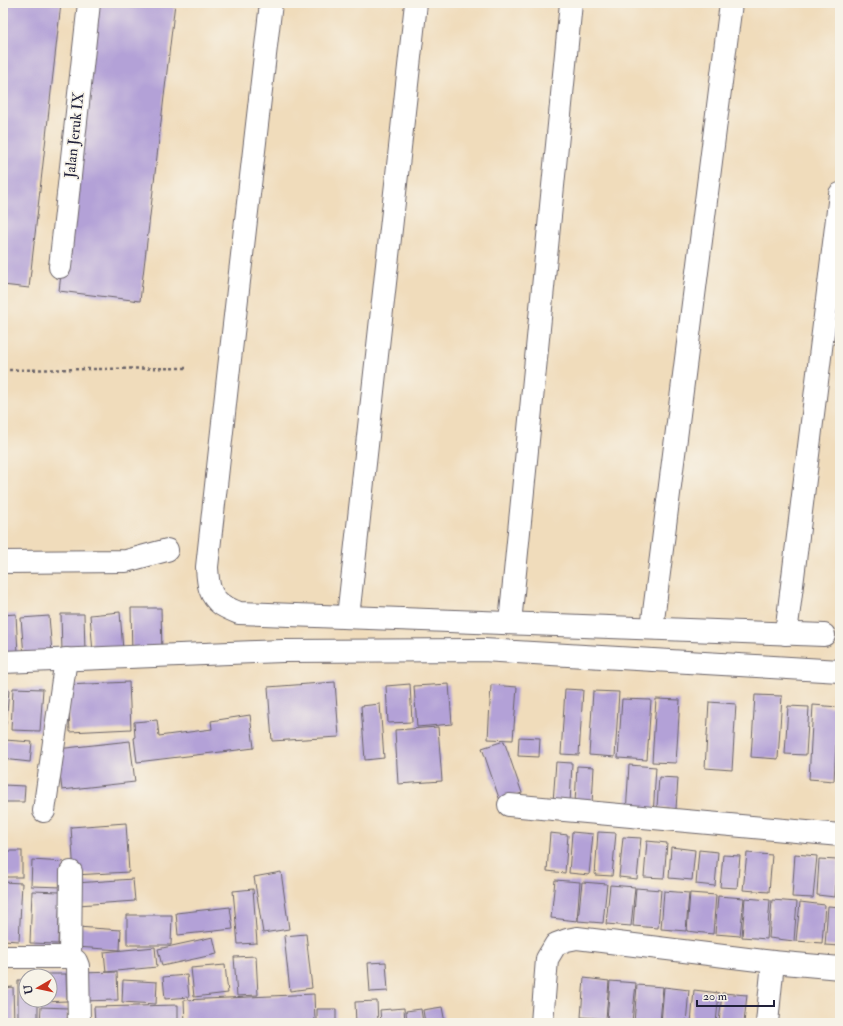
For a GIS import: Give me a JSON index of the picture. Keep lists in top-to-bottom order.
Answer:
{
  "streets": {
    "street": ["Jalan Jeruk IX"]
  },
  "scale_bar": "20 m",
  "north": "left"
}
